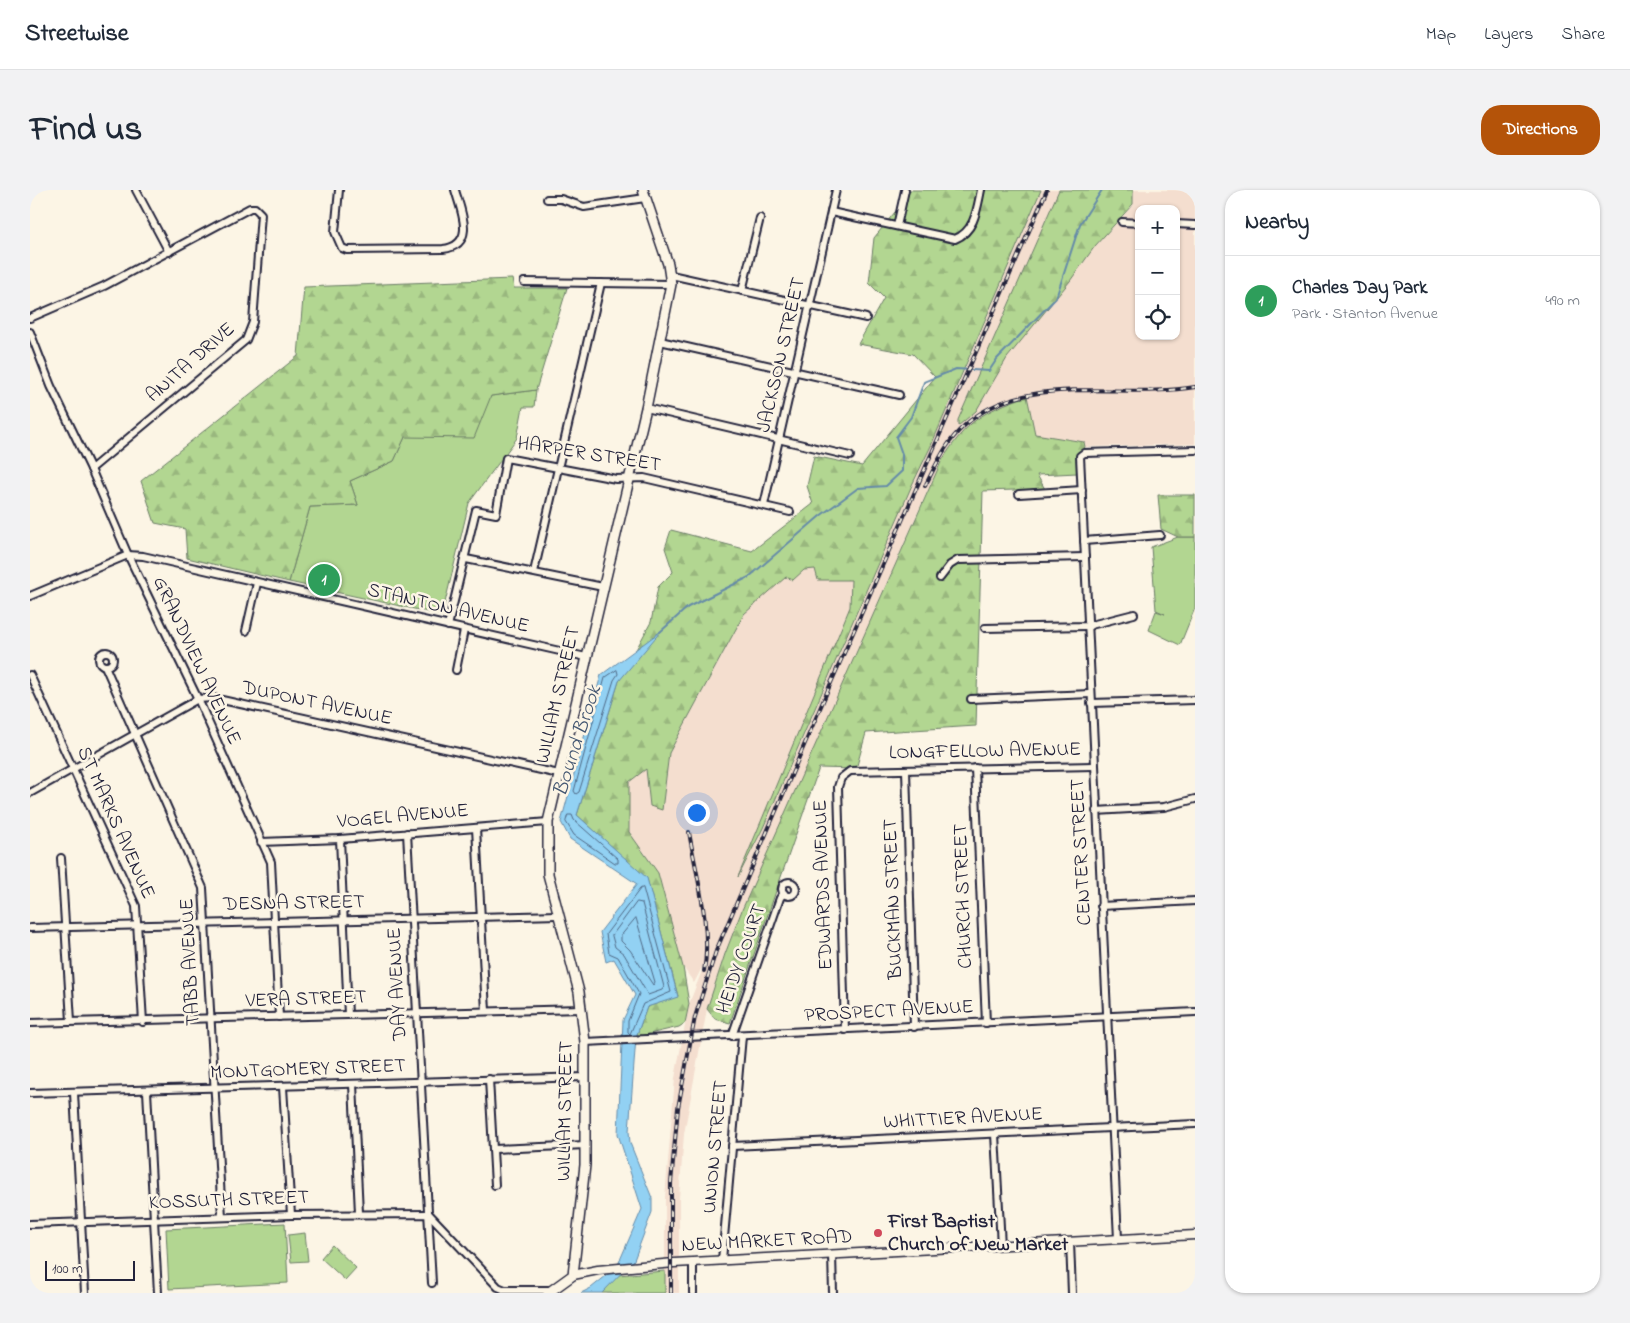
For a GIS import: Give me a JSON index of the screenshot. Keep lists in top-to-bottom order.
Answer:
{
  "streets": {
    "main road": ["WILLIAM STREET"],
    "street": [
      "JACKSON STREET",
      "ANITA DRIVE",
      "HARPER STREET",
      "STANTON AVENUE",
      "GRANDVIEW AVENUE",
      "DUPONT AVENUE",
      "LONGFELLOW AVENUE",
      "VOGEL AVENUE",
      "ST MARKS AVENUE",
      "CENTER STREET",
      "EDWARDS AVENUE",
      "CHURCH STREET",
      "BUCKMAN STREET",
      "DESNA STREET",
      "HEIDY COURT",
      "TABB AVENUE",
      "DAY AVENUE",
      "VERA STREET",
      "PROSPECT AVENUE",
      "MONTGOMERY STREET",
      "WHITTIER AVENUE",
      "UNION STREET",
      "KOSSUTH STREET",
      "NEW MARKET ROAD"
    ]
  },
  "crossings": [
    ["JACKSON STREET", "HARPER STREET"],
    ["ANITA DRIVE", "GRANDVIEW AVENUE"],
    ["HARPER STREET", "WILLIAM STREET"],
    ["STANTON AVENUE", "GRANDVIEW AVENUE"],
    ["STANTON AVENUE", "WILLIAM STREET"],
    ["GRANDVIEW AVENUE", "DUPONT AVENUE"],
    ["GRANDVIEW AVENUE", "VOGEL AVENUE"],
    ["GRANDVIEW AVENUE", "DESNA STREET"],
    ["GRANDVIEW AVENUE", "VERA STREET"],
    ["WILLIAM STREET", "DUPONT AVENUE"],
    ["WILLIAM STREET", "VOGEL AVENUE"],
    ["WILLIAM STREET", "DESNA STREET"],
    ["WILLIAM STREET", "VERA STREET"],
    ["WILLIAM STREET", "PROSPECT AVENUE"],
    ["WILLIAM STREET", "MONTGOMERY STREET"],
    ["WILLIAM STREET", "NEW MARKET ROAD"],
    ["LONGFELLOW AVENUE", "CENTER STREET"],
    ["LONGFELLOW AVENUE", "EDWARDS AVENUE"],
    ["LONGFELLOW AVENUE", "CHURCH STREET"],
    ["LONGFELLOW AVENUE", "BUCKMAN STREET"],
    ["VOGEL AVENUE", "DAY AVENUE"],
    ["ST MARKS AVENUE", "DESNA STREET"],
    ["ST MARKS AVENUE", "VERA STREET"],
    ["CENTER STREET", "PROSPECT AVENUE"],
    ["CENTER STREET", "WHITTIER AVENUE"],
    ["CENTER STREET", "NEW MARKET ROAD"],
    ["EDWARDS AVENUE", "PROSPECT AVENUE"],
    ["CHURCH STREET", "PROSPECT AVENUE"],
    ["BUCKMAN STREET", "PROSPECT AVENUE"],
    ["DESNA STREET", "TABB AVENUE"],
    ["DESNA STREET", "DAY AVENUE"],
    ["HEIDY COURT", "PROSPECT AVENUE"],
    ["TABB AVENUE", "VERA STREET"],
    ["TABB AVENUE", "MONTGOMERY STREET"],
    ["TABB AVENUE", "KOSSUTH STREET"],
    ["DAY AVENUE", "VERA STREET"],
    ["DAY AVENUE", "MONTGOMERY STREET"],
    ["DAY AVENUE", "KOSSUTH STREET"],
    ["PROSPECT AVENUE", "UNION STREET"],
    ["WHITTIER AVENUE", "UNION STREET"],
    ["UNION STREET", "NEW MARKET ROAD"]
  ],
  "water": ["Bound Brook"],
  "places": ["First Baptist Church of New Market"],
  "scale_bar": "100 m",
  "page": {
    "header": "Streetwise",
    "nav": ["Map", "Layers", "Share"],
    "title": "Find us",
    "buttons": "Directions",
    "heading": "Nearby",
    "map_buttons": ["+", "−"],
    "list": [
      {
        "mark": "1",
        "name": "Charles Day Park",
        "note": "Park · Stanton Avenue",
        "value": "490 m"
      }
    ],
    "pins": "1",
    "scale": "100 m"
  }
}
